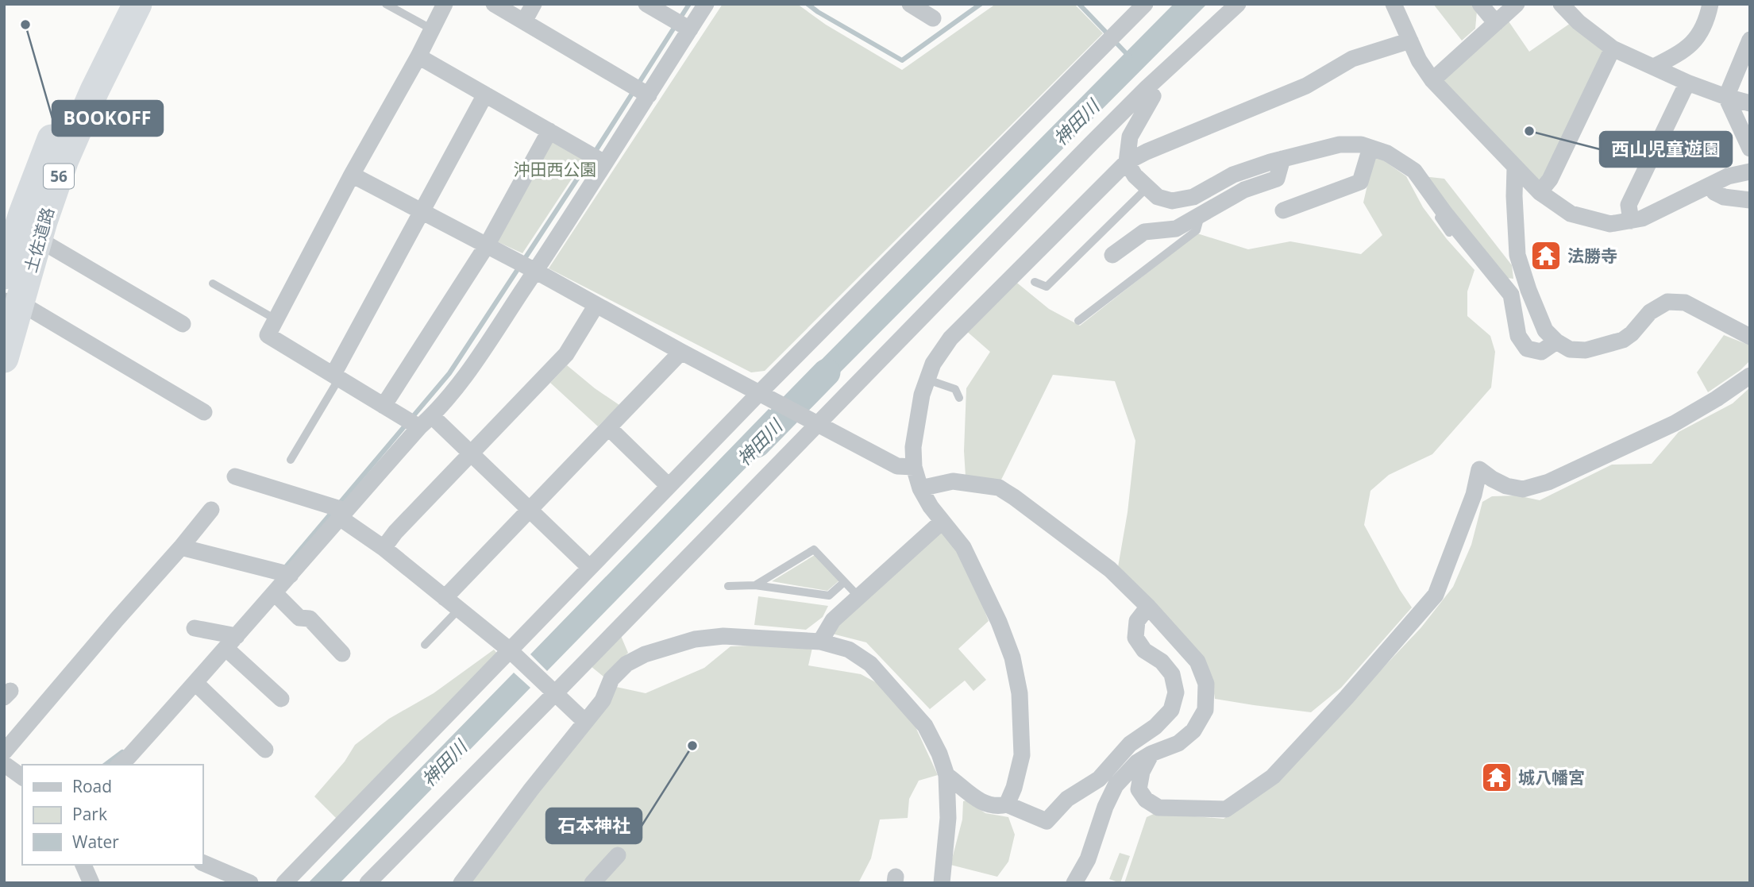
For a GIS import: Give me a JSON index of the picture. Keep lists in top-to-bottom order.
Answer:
{
  "streets": {
    "highway": ["56", "土佐道路"]
  },
  "water": ["神田川"],
  "parks": ["沖田西公園"],
  "places": {
    "other": ["BOOKOFF", "西山児童遊園", "石本神社"],
    "temple": ["法勝寺", "城八幡宮"]
  },
  "legend": ["Road", "Park", "Water"]
}
